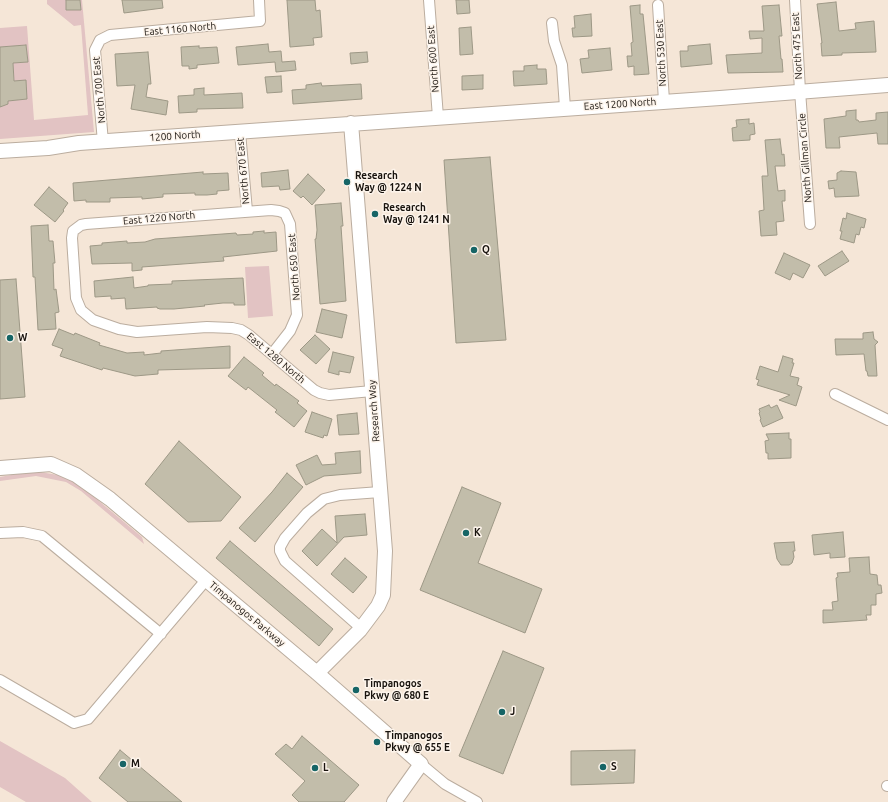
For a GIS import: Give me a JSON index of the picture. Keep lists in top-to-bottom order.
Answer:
{
  "streets": {
    "street": [
      "East 1160 North",
      "North 475 East",
      "North 530 East",
      "North 600 East",
      "North 700 East",
      "East 1200 North",
      "1200 North",
      "North Gillman Circle",
      "North 670 East",
      "East 1220 North",
      "North 650 East",
      "East 1280 North",
      "Research Way",
      "Timpanogos Parkway"
    ]
  },
  "crossings": [
    ["East 1160 North", "North 700 East"],
    ["North 475 East", "East 1200 North"],
    ["North 475 East", "North Gillman Circle"],
    ["North 530 East", "East 1200 North"],
    ["North 600 East", "East 1200 North"],
    ["North 700 East", "1200 North"],
    ["East 1200 North", "1200 North"],
    ["East 1200 North", "North Gillman Circle"],
    ["East 1200 North", "Research Way"],
    ["1200 North", "North 670 East"],
    ["1200 North", "Research Way"],
    ["North 670 East", "East 1220 North"],
    ["North 670 East", "North 650 East"],
    ["East 1220 North", "North 650 East"],
    ["East 1220 North", "East 1280 North"],
    ["North 650 East", "East 1280 North"],
    ["East 1280 North", "Research Way"],
    ["Research Way", "Timpanogos Parkway"]
  ],
  "places": [
    "Research Way @ 1224 N",
    "Research Way @ 1241 N",
    "Q",
    "W",
    "K",
    "Timpanogos Pkwy @ 680 E",
    "J",
    "Timpanogos Pkwy @ 655 E",
    "M",
    "S",
    "L"
  ]
}
